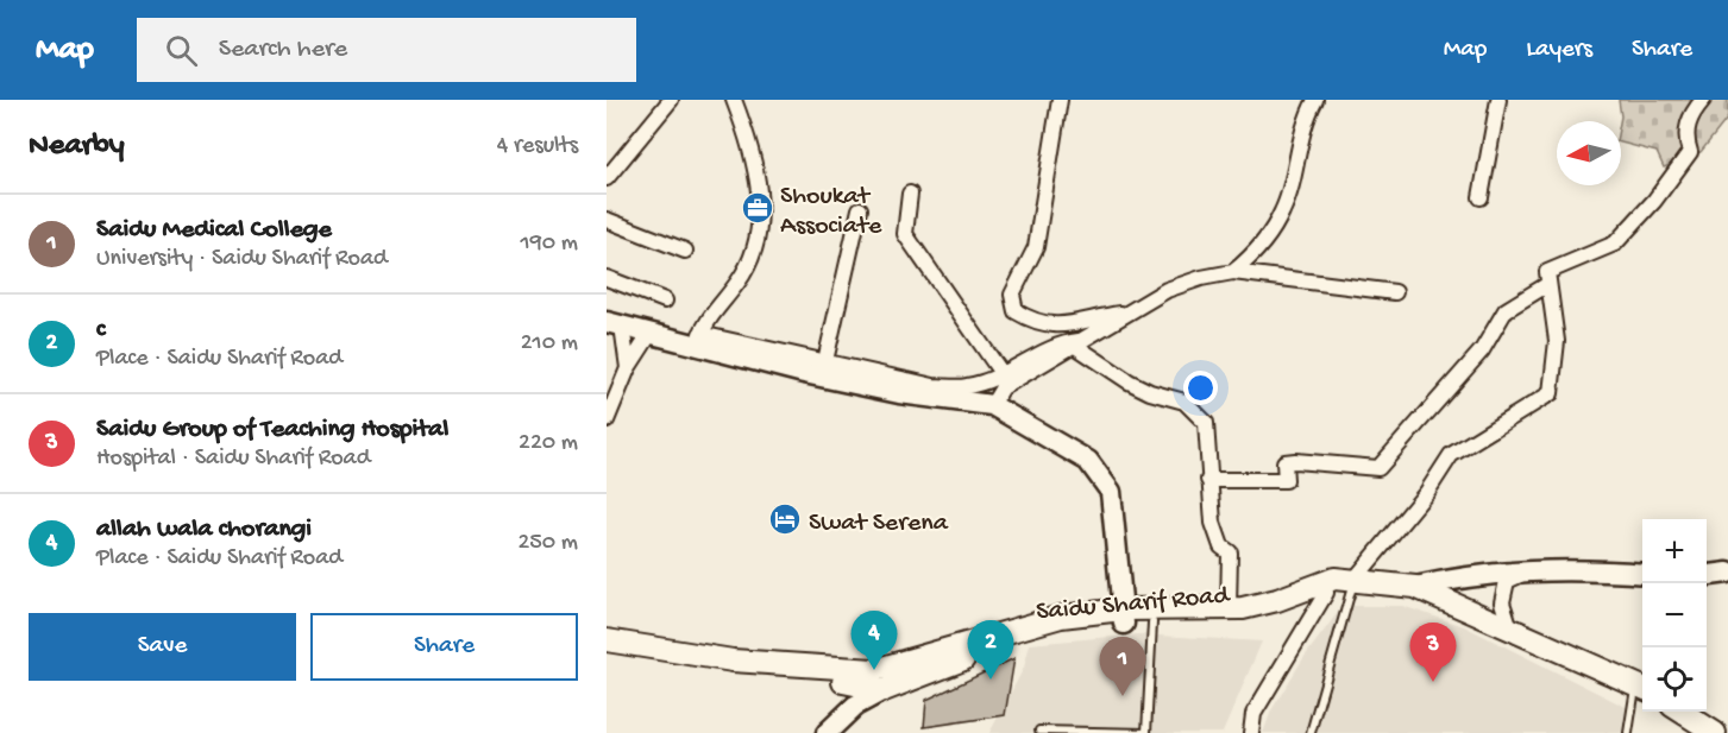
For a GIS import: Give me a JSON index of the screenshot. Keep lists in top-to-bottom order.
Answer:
{
  "streets": {
    "main road": ["Saidu Sharif Road"]
  },
  "places": {
    "office": ["Shoukat Associate"],
    "hotel": ["Swat Serena"]
  },
  "north": "left",
  "page": {
    "header": "Map",
    "search": "Search here",
    "nav": ["Map", "Layers", "Share"],
    "heading": ["Nearby", "4 results"],
    "list": [
      {
        "mark": "1",
        "name": "Saidu Medical College",
        "note": "University · Saidu Sharif Road",
        "value": "190 m"
      },
      {
        "mark": "2",
        "name": "c",
        "note": "Place · Saidu Sharif Road",
        "value": "210 m"
      },
      {
        "mark": "3",
        "name": "Saidu Group of Teaching Hospital",
        "note": "Hospital · Saidu Sharif Road",
        "value": "220 m"
      },
      {
        "mark": "4",
        "name": "allah wala chorangi",
        "note": "Place · Saidu Sharif Road",
        "value": "250 m"
      }
    ],
    "map_buttons": ["+", "−"],
    "buttons": ["Save", "Share"],
    "pins": [
      "4",
      "2",
      "3",
      "1"
    ]
  }
}
